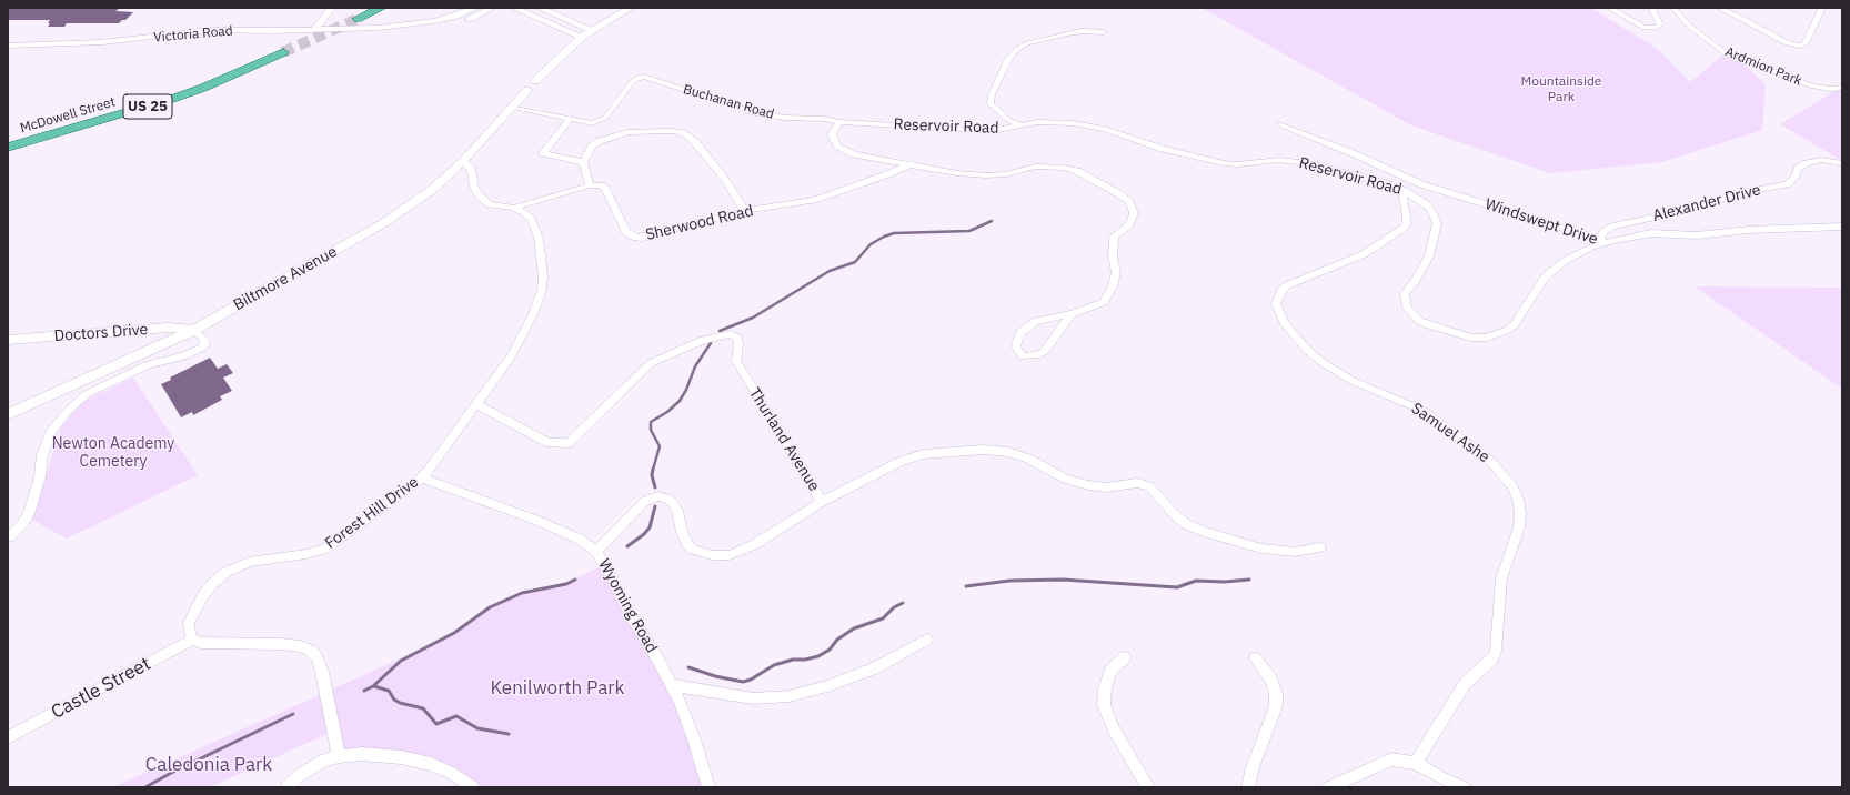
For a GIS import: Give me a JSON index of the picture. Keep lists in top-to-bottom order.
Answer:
{
  "streets": {
    "main road": ["US 25", "McDowell Street", "Biltmore Avenue"],
    "street": [
      "Victoria Road",
      "Ardmion Park",
      "Buchanan Road",
      "Reservoir Road",
      "Alexander Drive",
      "Windswept Drive",
      "Sherwood Road",
      "Doctors Drive",
      "Samuel Ashe",
      "Thurland Avenue",
      "Forest Hill Drive",
      "Wyoming Road",
      "Castle Street"
    ]
  },
  "crossings": [
    ["Buchanan Road", "Reservoir Road"],
    ["Reservoir Road", "Alexander Drive"],
    ["Reservoir Road", "Windswept Drive"],
    ["Reservoir Road", "Samuel Ashe"],
    ["Alexander Drive", "Windswept Drive"],
    ["Biltmore Avenue", "Doctors Drive"],
    ["Biltmore Avenue", "Forest Hill Drive"],
    ["Thurland Avenue", "Forest Hill Drive"],
    ["Forest Hill Drive", "Wyoming Road"],
    ["Forest Hill Drive", "Castle Street"]
  ],
  "parks": [
    "Mountainside Park",
    "Newton Academy Cemetery",
    "Kenilworth Park",
    "Caledonia Park"
  ]
}
